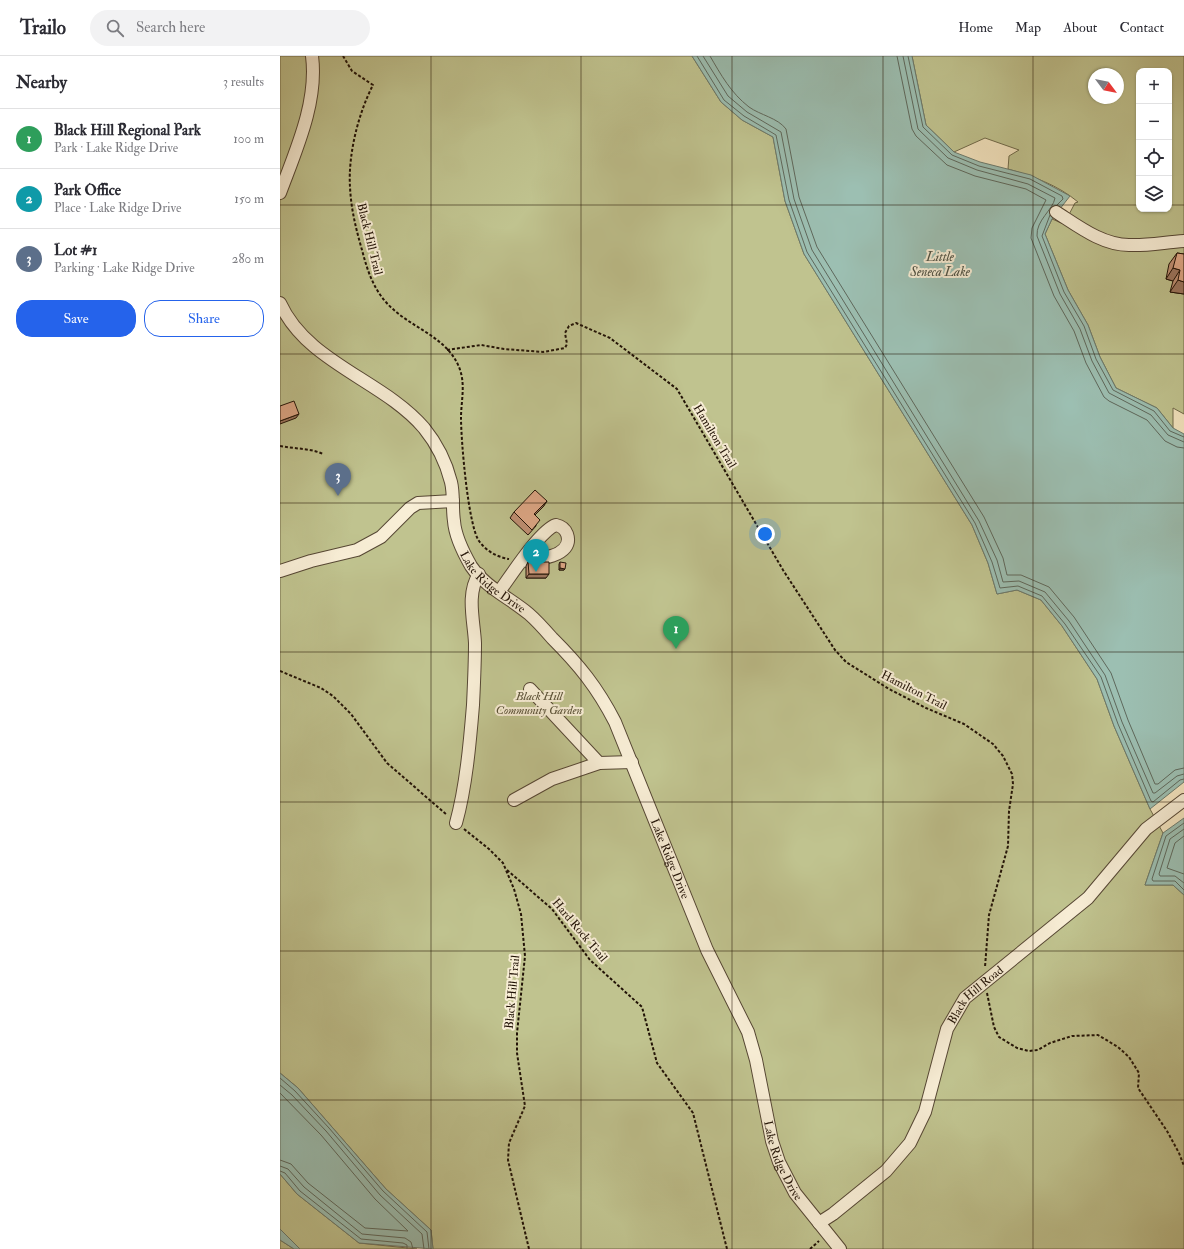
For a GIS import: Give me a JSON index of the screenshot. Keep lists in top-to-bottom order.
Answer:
{
  "streets": {
    "street": ["Lake Ridge Drive", "Black Hill Road"],
    "path": ["Black Hill Trail", "Hamilton Trail", "Hard Rock Trail"]
  },
  "crossings": [
    ["Black Hill Trail", "Hamilton Trail"],
    ["Black Hill Trail", "Hard Rock Trail"],
    ["Hamilton Trail", "Black Hill Road"],
    ["Lake Ridge Drive", "Black Hill Road"]
  ],
  "water": ["Little Seneca Lake"],
  "parks": ["Black Hill Community Garden"],
  "north": "bottom right",
  "page": {
    "header": "Trailo",
    "search": "Search here",
    "nav": [
      "Home",
      "Map",
      "About",
      "Contact"
    ],
    "heading": ["Nearby", "3 results"],
    "map_buttons": ["+", "−"],
    "list": [
      {
        "mark": "1",
        "name": "Black Hill Regional Park",
        "note": "Park · Lake Ridge Drive",
        "value": "100 m"
      },
      {
        "mark": "2",
        "name": "Park Office",
        "note": "Place · Lake Ridge Drive",
        "value": "150 m"
      },
      {
        "mark": "3",
        "name": "Lot #1",
        "note": "Parking · Lake Ridge Drive",
        "value": "280 m"
      }
    ],
    "buttons": ["Save", "Share"],
    "pins": ["3", "2", "1"]
  }
}
